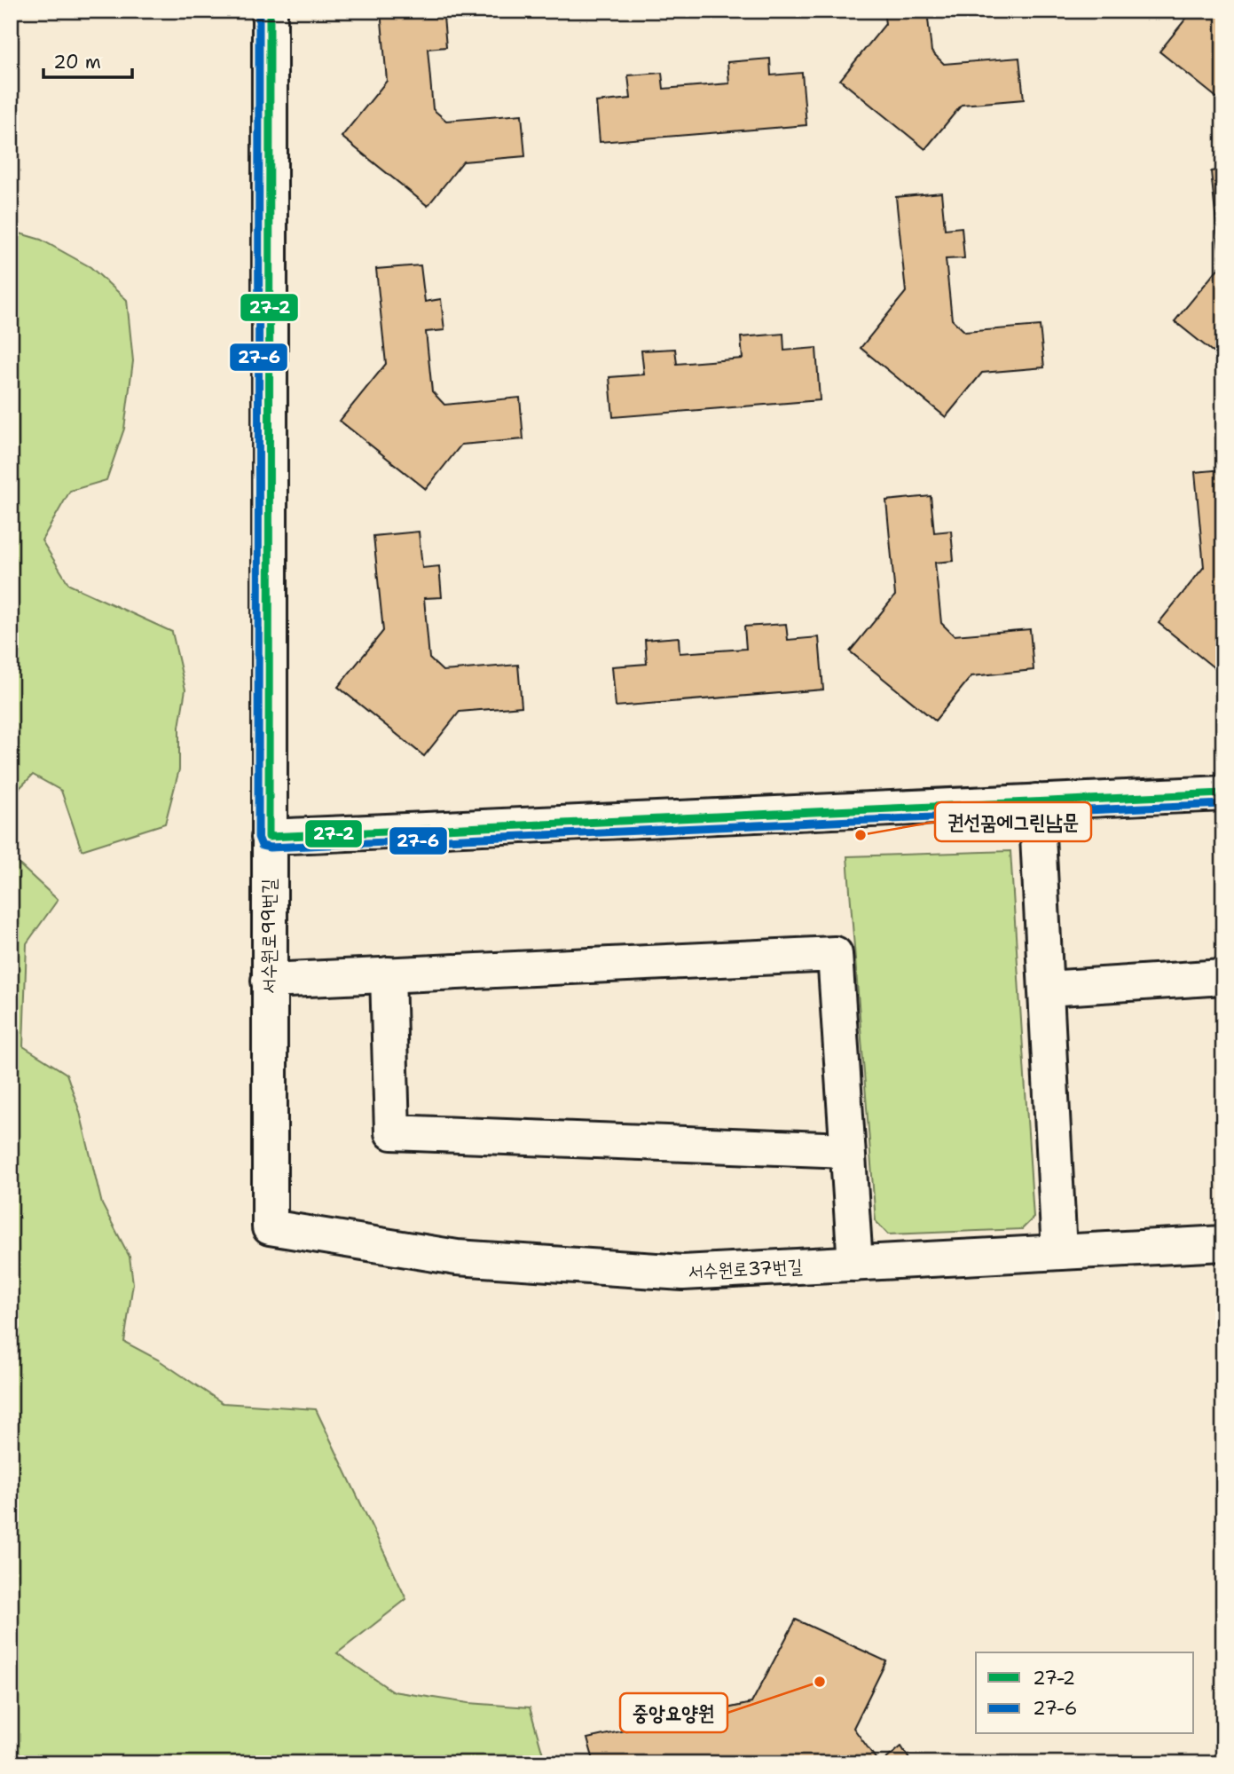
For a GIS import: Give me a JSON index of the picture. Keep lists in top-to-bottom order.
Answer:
{
  "streets": {
    "street": ["서수원로99번길", "서수원로37번길"]
  },
  "crossings": [
    ["서수원로99번길", "서수원로37번길"]
  ],
  "places": ["권선꿈에그린남문", "중앙요양원"],
  "lines": ["transit line 27-2", "transit line 27-6"],
  "legend": ["27-2", "27-6"],
  "scale_bar": "20 m"
}
